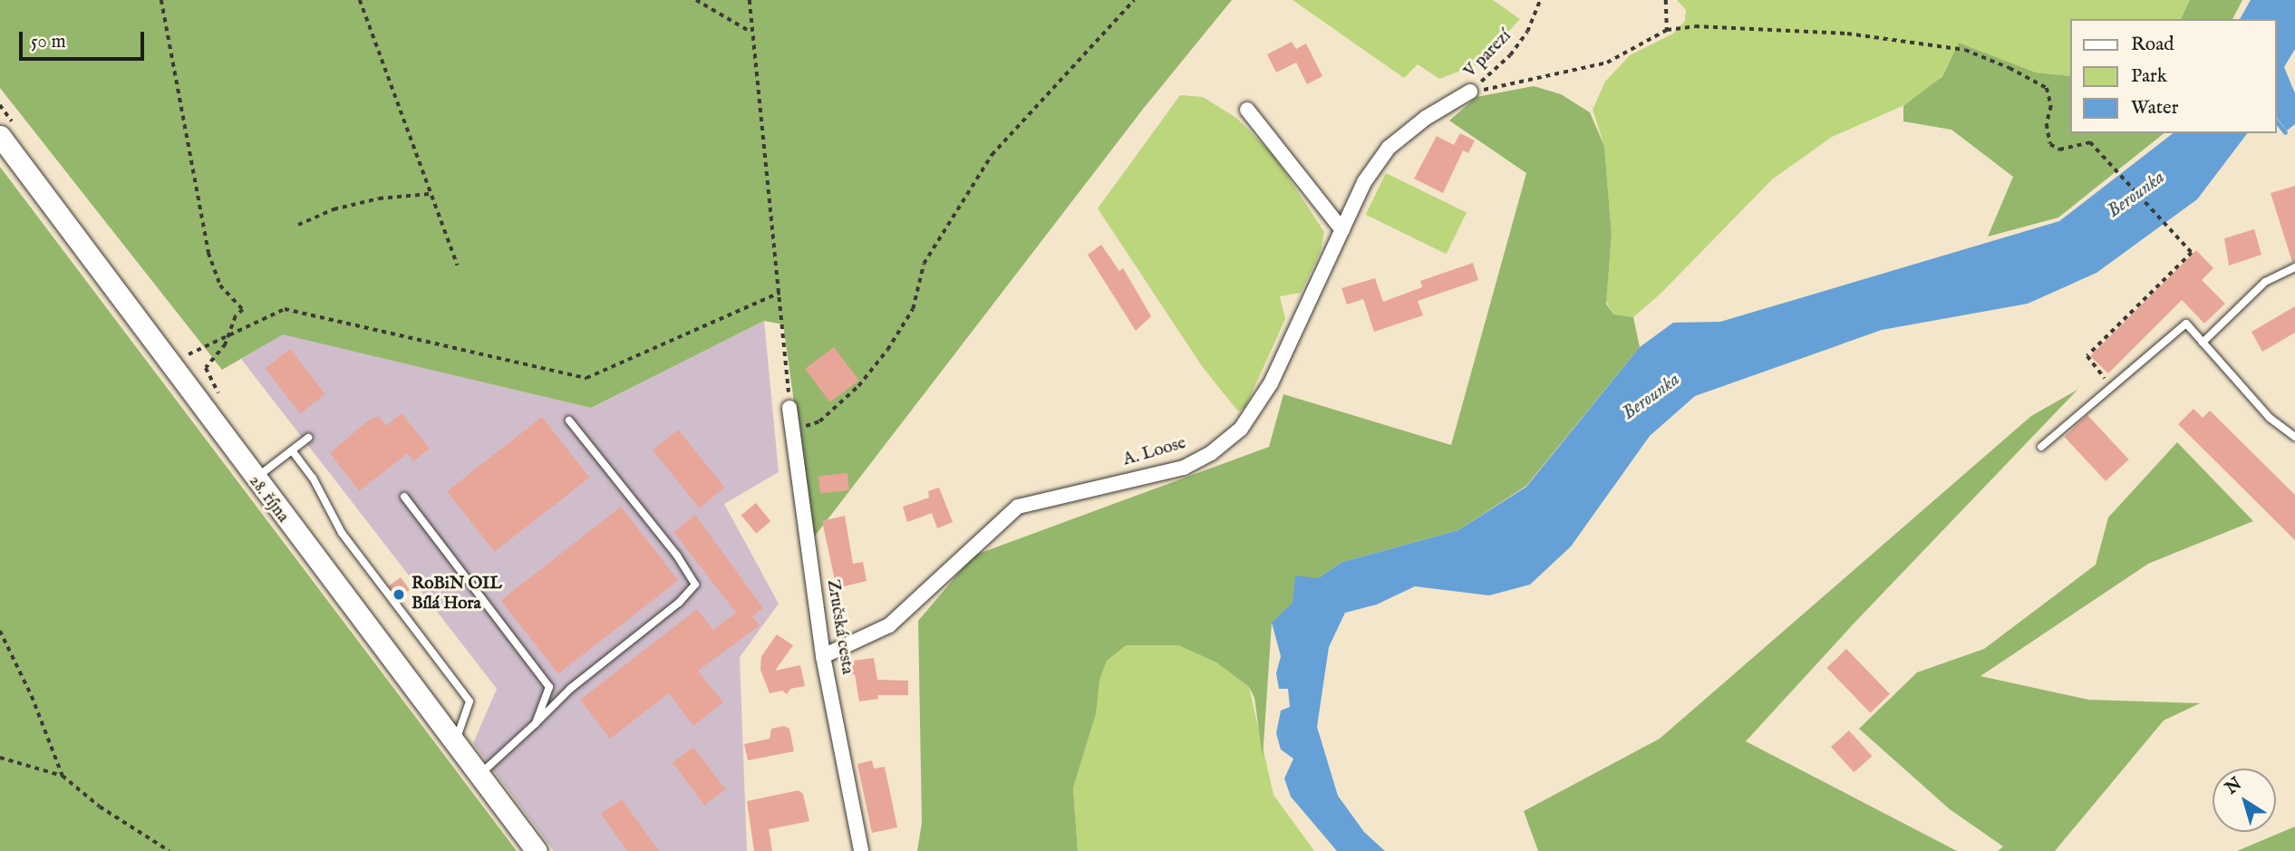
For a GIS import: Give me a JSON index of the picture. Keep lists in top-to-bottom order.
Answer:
{
  "streets": {
    "main road": ["28. října"],
    "street": ["A. Loose", "Zručská cesta"],
    "path": ["V parezí"]
  },
  "crossings": [
    ["V parezí", "A. Loose"],
    ["A. Loose", "Zručská cesta"]
  ],
  "water": ["Berounka"],
  "places": ["RoBiN OIL Bílá Hora"],
  "legend": ["Road", "Park", "Water"],
  "scale_bar": "50 m",
  "north": "top left"
}
